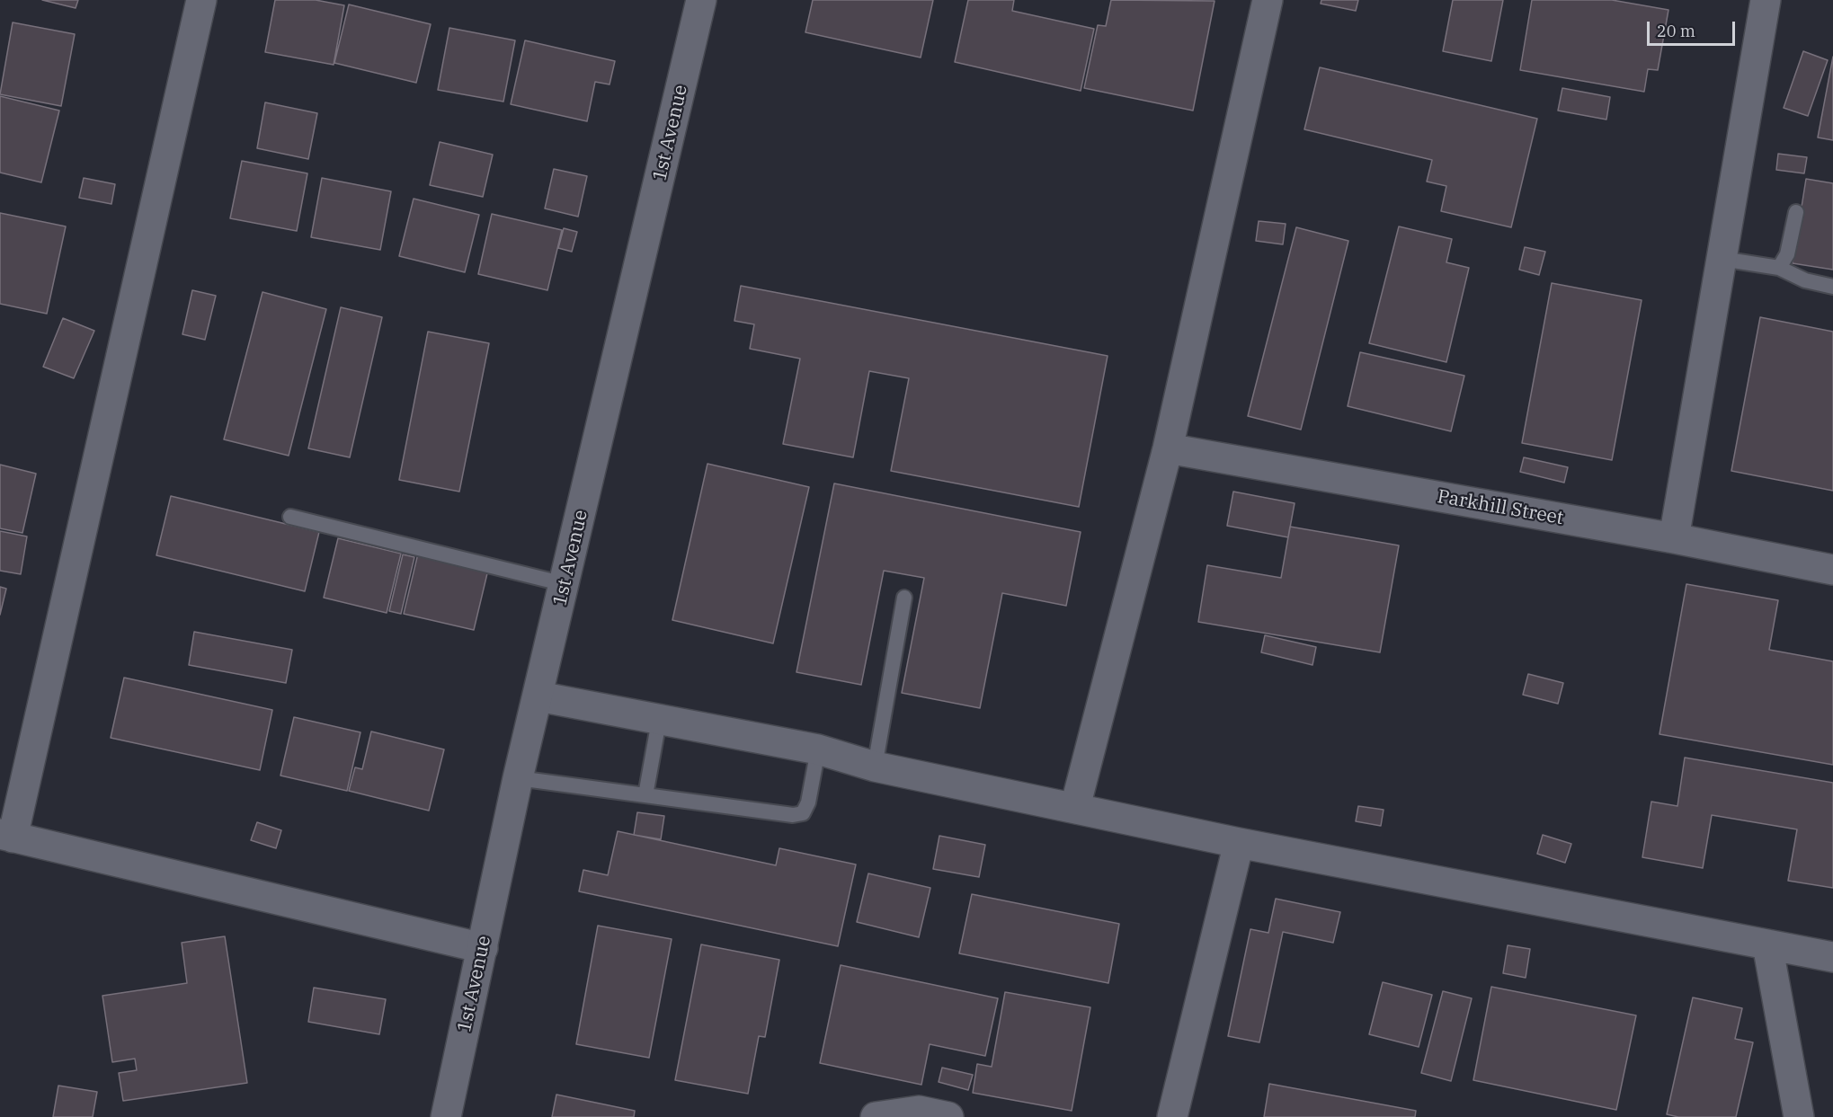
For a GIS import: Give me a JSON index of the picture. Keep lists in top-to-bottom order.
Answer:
{
  "streets": {
    "street": ["1st Avenue", "Parkhill Street"]
  },
  "scale_bar": "20 m"
}
